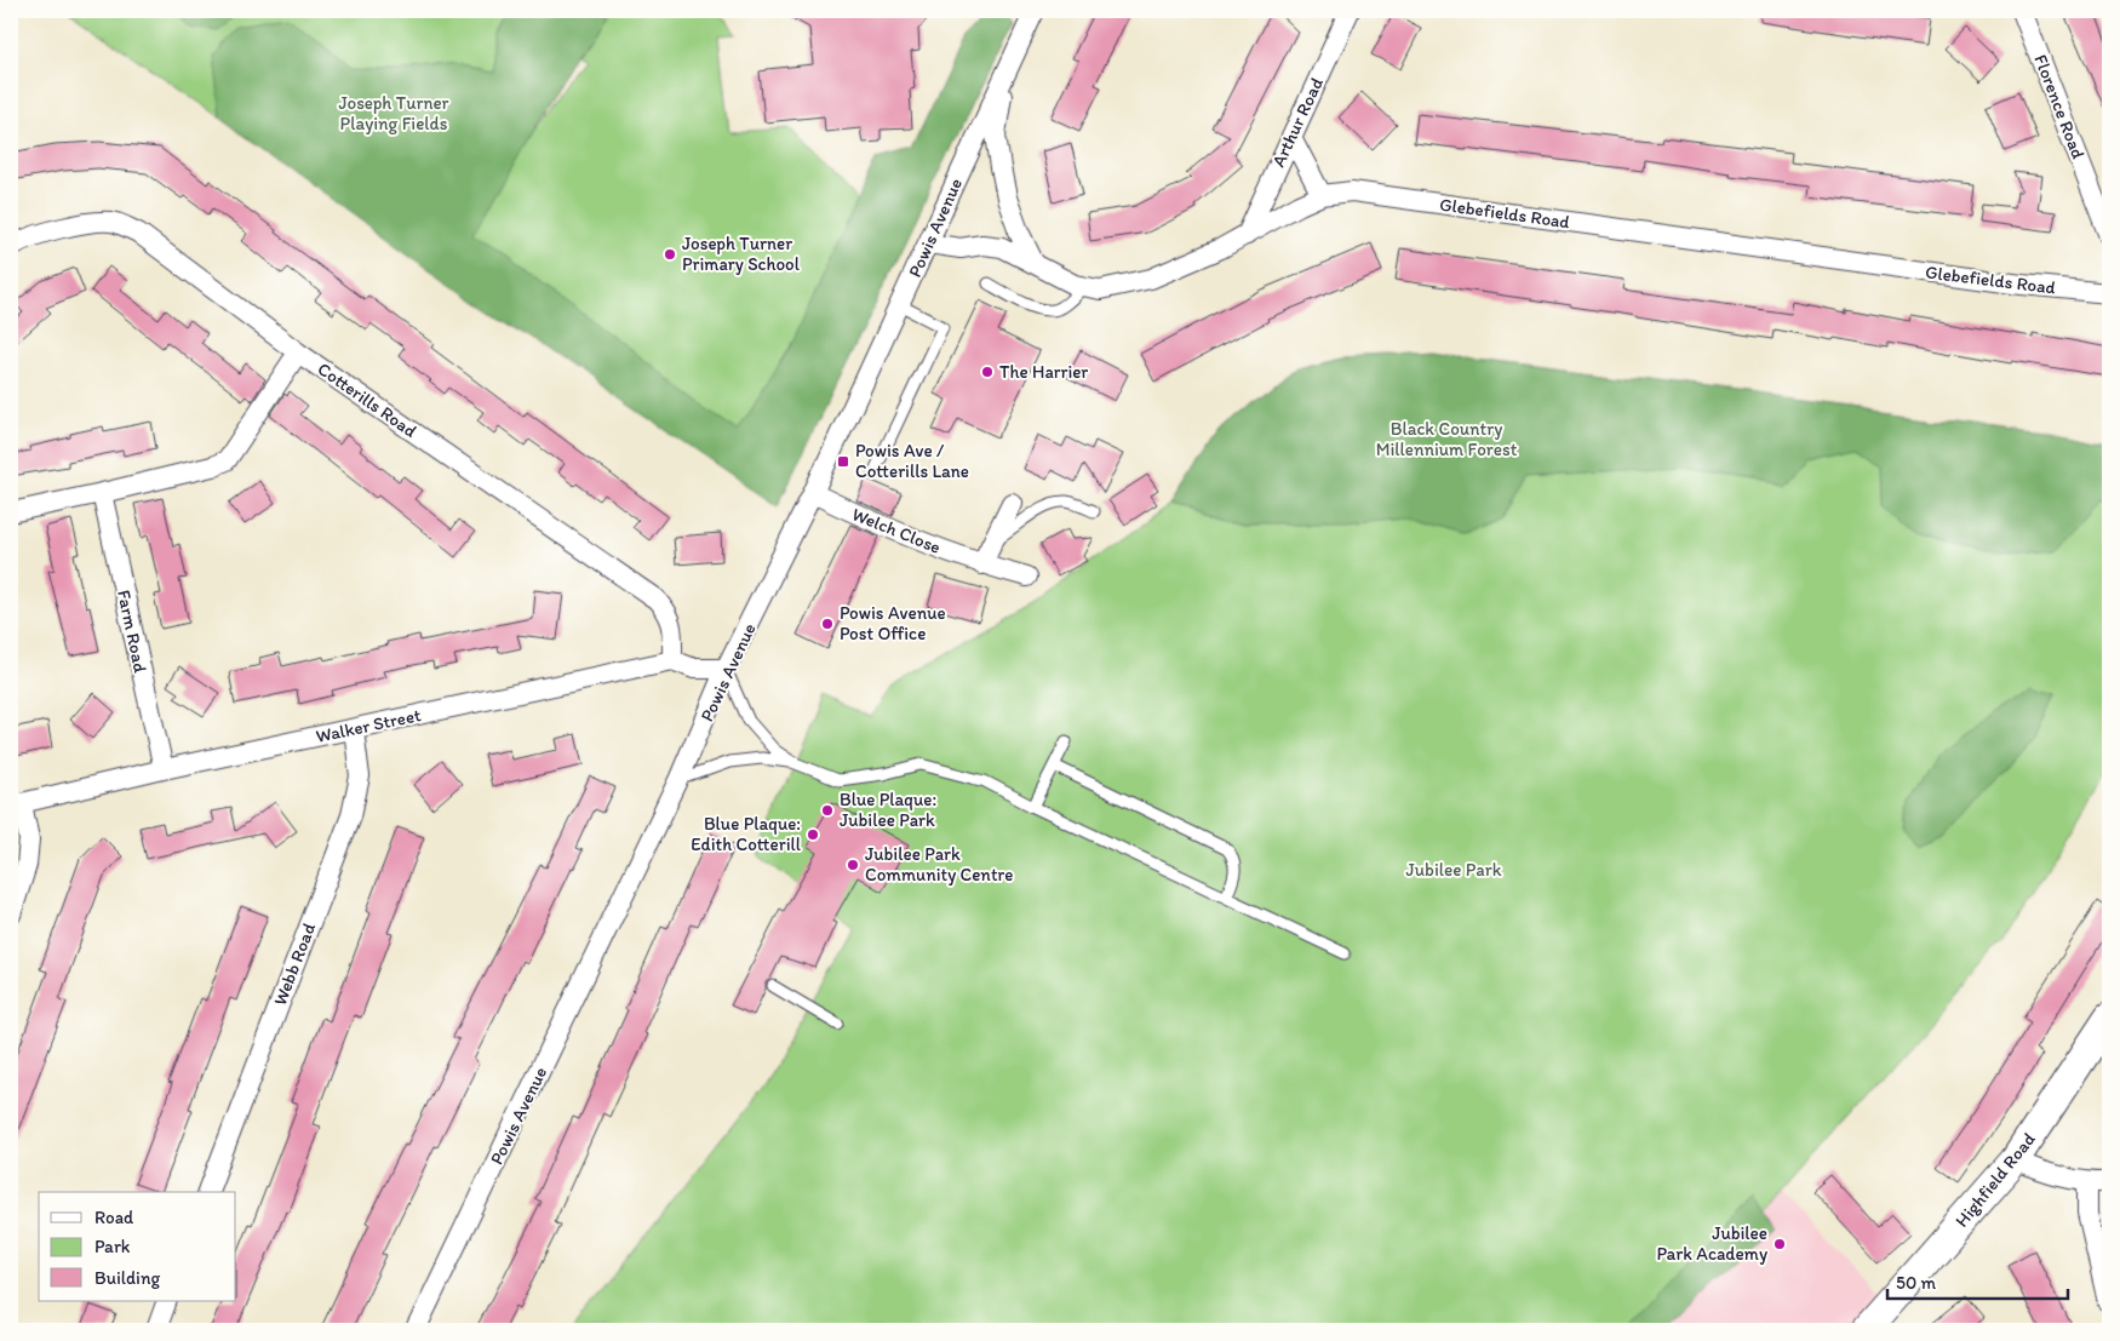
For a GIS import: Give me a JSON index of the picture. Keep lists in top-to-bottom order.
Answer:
{
  "streets": {
    "street": [
      "Florence Road",
      "Arthur Road",
      "Glebefields Road",
      "Powis Avenue",
      "Cotterills Road",
      "Welch Close",
      "Farm Road",
      "Walker Street",
      "Webb Road",
      "Highfield Road"
    ]
  },
  "crossings": [
    ["Arthur Road", "Glebefields Road"],
    ["Glebefields Road", "Powis Avenue"],
    ["Powis Avenue", "Welch Close"],
    ["Powis Avenue", "Walker Street"],
    ["Cotterills Road", "Walker Street"],
    ["Farm Road", "Walker Street"],
    ["Walker Street", "Webb Road"]
  ],
  "parks": ["Joseph Turner Playing Fields", "Black Country Millennium Forest", "Jubilee Park"],
  "places": {
    "other": [
      "Joseph Turner Primary School",
      "The Harrier",
      "Powis Avenue Post Office",
      "Blue Plaque: Jubilee Park",
      "Blue Plaque: Edith Cotterill",
      "Jubilee Park Community Centre",
      "Jubilee Park Academy"
    ],
    "transit": ["Powis Ave / Cotterills Lane"]
  },
  "legend": ["Road", "Park", "Building"],
  "scale_bar": "50 m"
}
